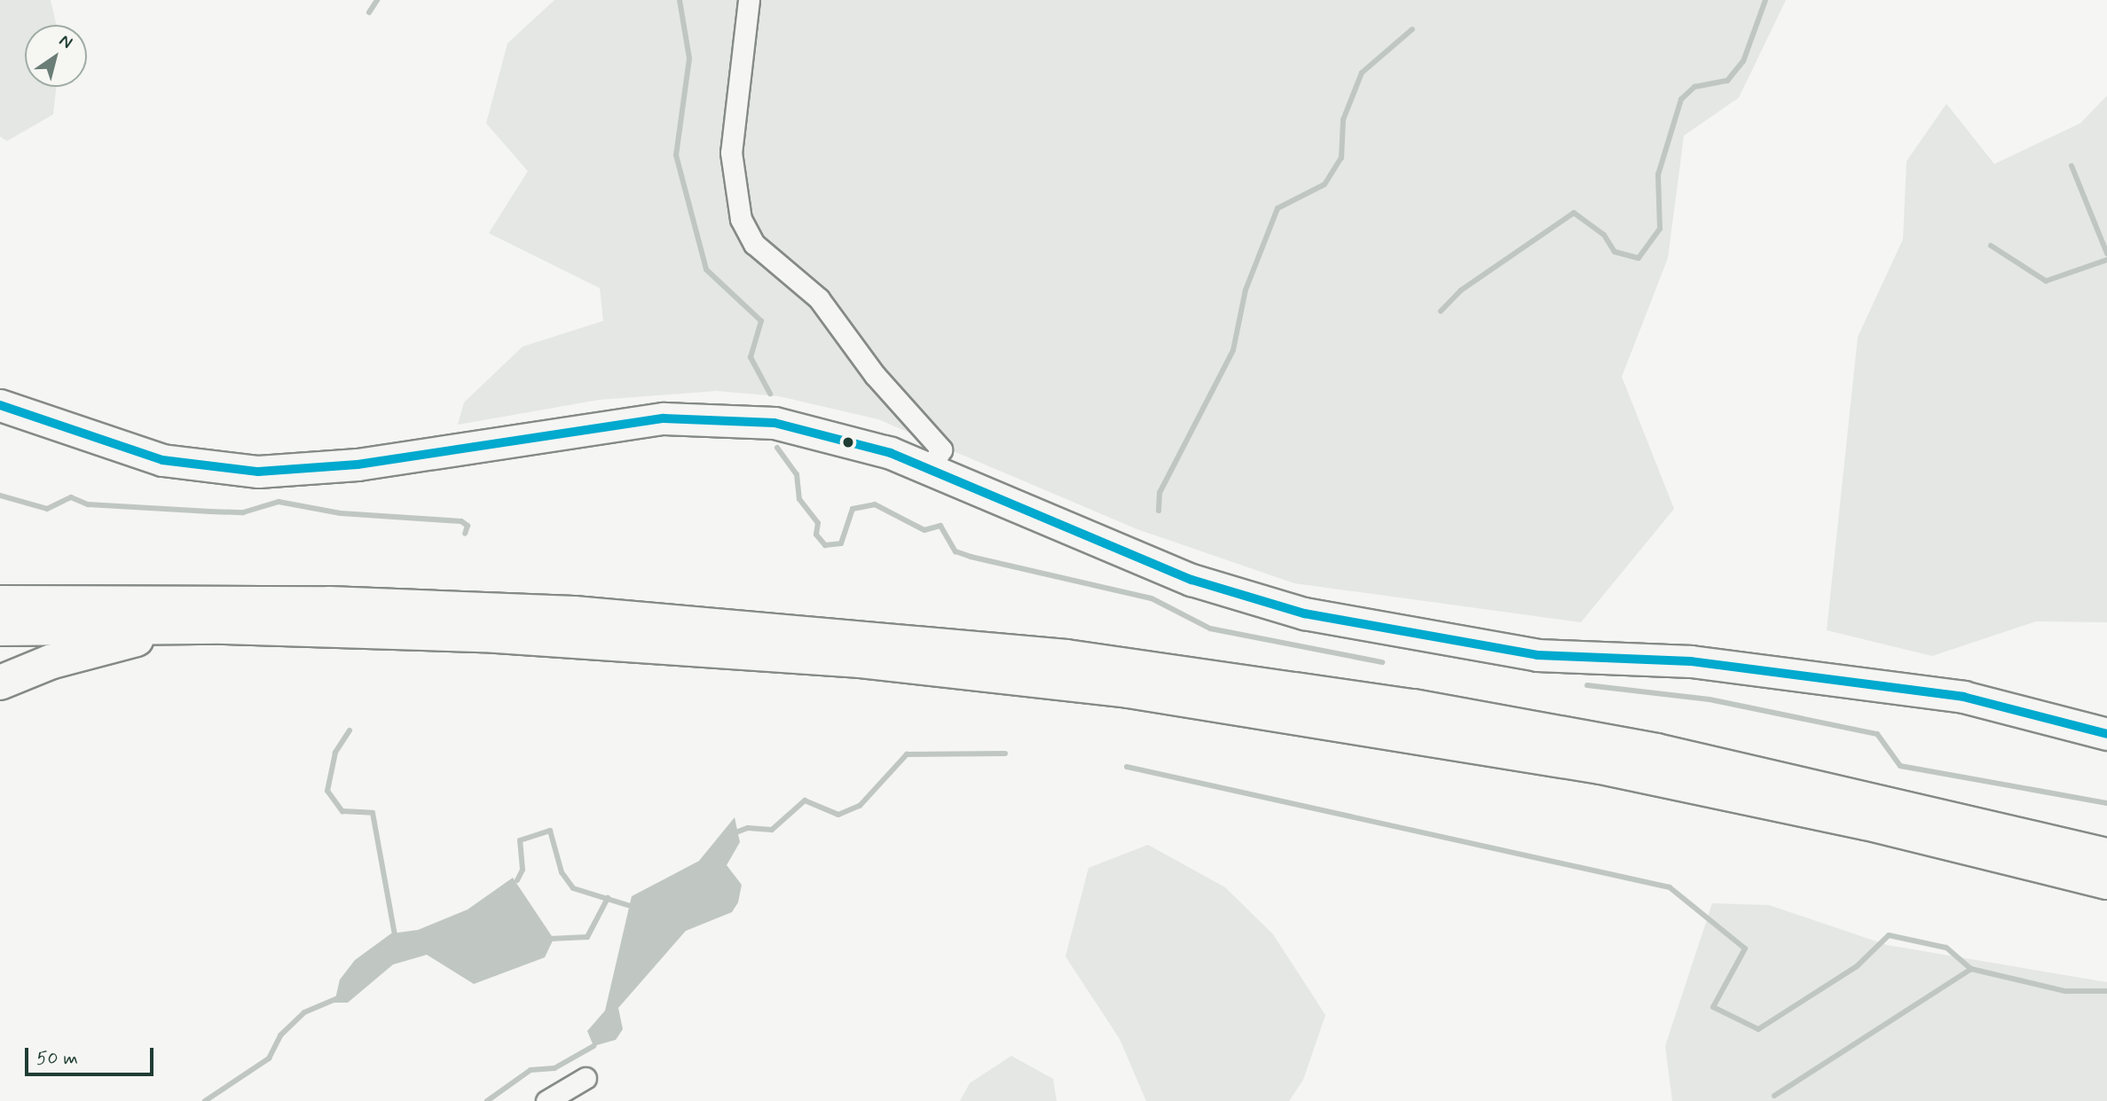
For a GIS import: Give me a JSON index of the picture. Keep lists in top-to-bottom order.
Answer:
{
  "scale_bar": "50 m",
  "north": "top right"
}
